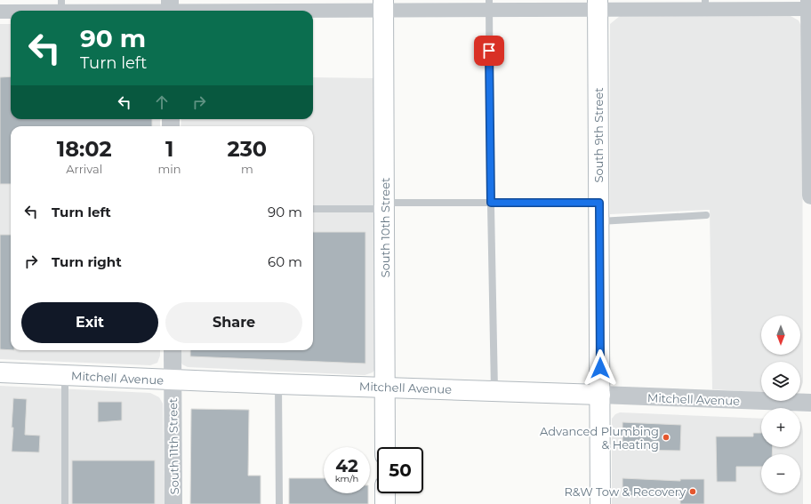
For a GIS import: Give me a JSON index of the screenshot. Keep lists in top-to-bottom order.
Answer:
{
  "streets": {
    "main road": ["South 9th Street", "South 10th Street", "Mitchell Avenue"],
    "street": ["South 11th Street"]
  },
  "crossings": [
    ["South 9th Street", "Mitchell Avenue"],
    ["South 10th Street", "Mitchell Avenue"],
    ["Mitchell Avenue", "South 11th Street"]
  ],
  "places": ["Advanced Plumbing & Heating", "R&W Tow & Recovery"],
  "north": "bottom",
  "page": {
    "turn": ["90 m", "Turn left"],
    "eta": [
      "18:02",
      "Arrival",
      "1",
      "min",
      "230",
      "m"
    ],
    "list": [
      {
        "name": "Turn left",
        "value": "90 m"
      },
      {
        "name": "Turn right",
        "value": "60 m"
      }
    ],
    "buttons": ["Exit", "Share"],
    "map_buttons": ["+", "−"],
    "speed": "42 km/h",
    "limit": "50"
  }
}
